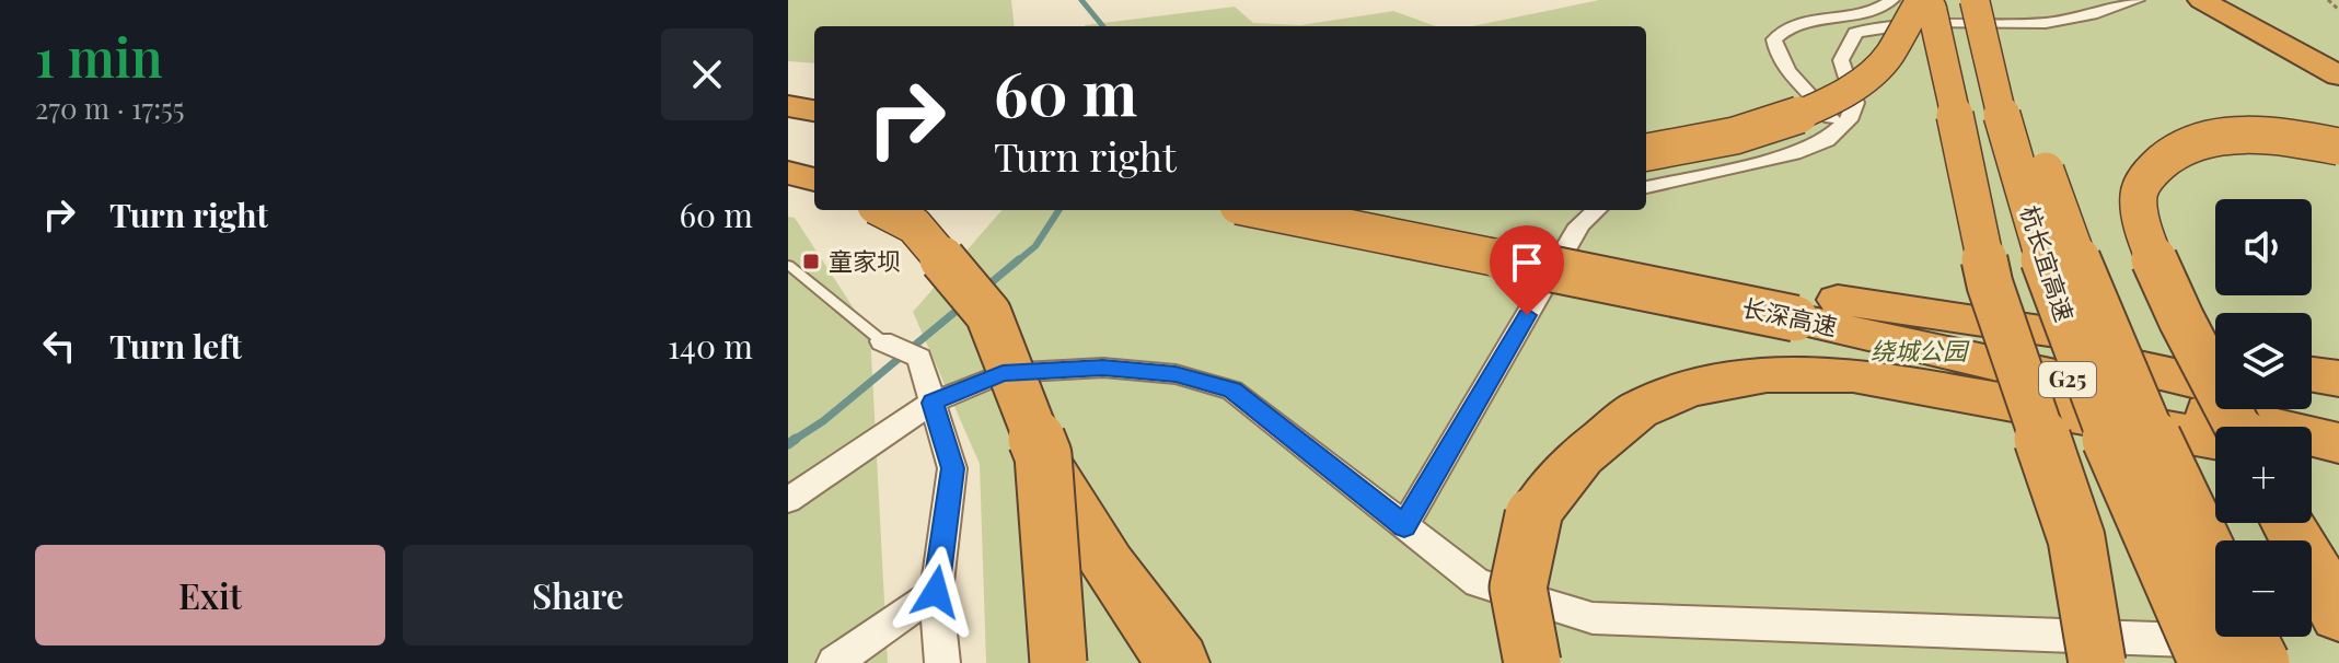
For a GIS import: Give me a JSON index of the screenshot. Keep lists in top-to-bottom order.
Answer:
{
  "streets": {
    "highway": ["杭长宜高速", "长深高速", "G25"]
  },
  "parks": ["绕城公园"],
  "places": {
    "transit": ["童家坝"]
  },
  "page": {
    "heading": ["1 min", "270 m · 17:55"],
    "turn": ["60 m", "Turn right"],
    "list": [
      {
        "name": "Turn right",
        "value": "60 m"
      },
      {
        "name": "Turn left",
        "value": "140 m"
      }
    ],
    "map_buttons": ["+", "−"],
    "buttons": ["Exit", "Share"]
  }
}
